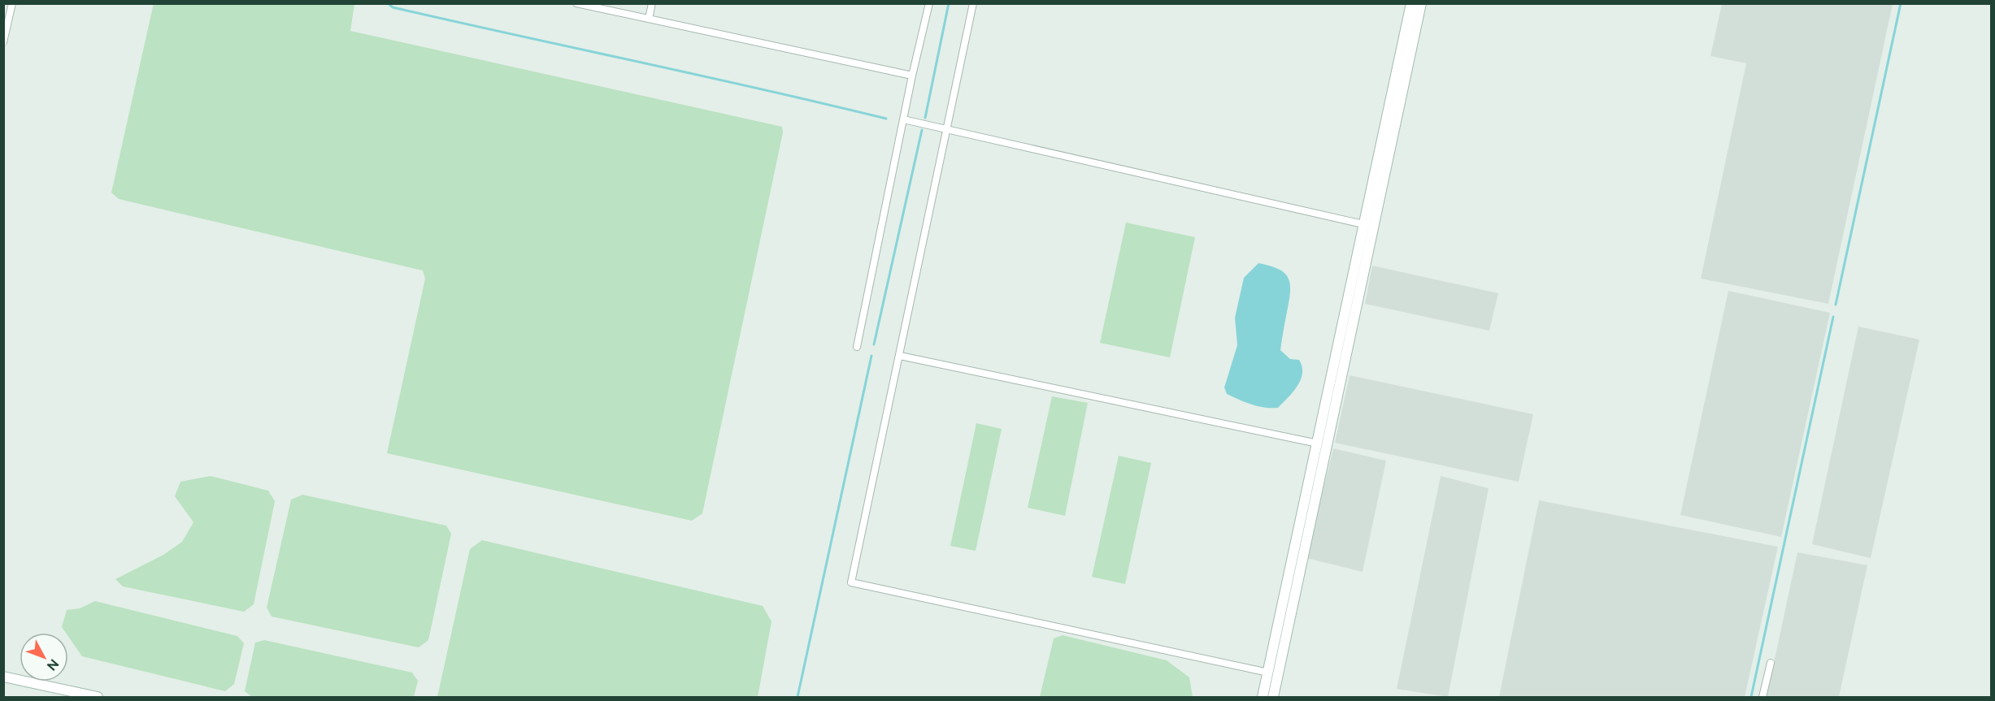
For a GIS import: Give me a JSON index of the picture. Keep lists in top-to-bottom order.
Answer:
{
  "north": "bottom right"
}
